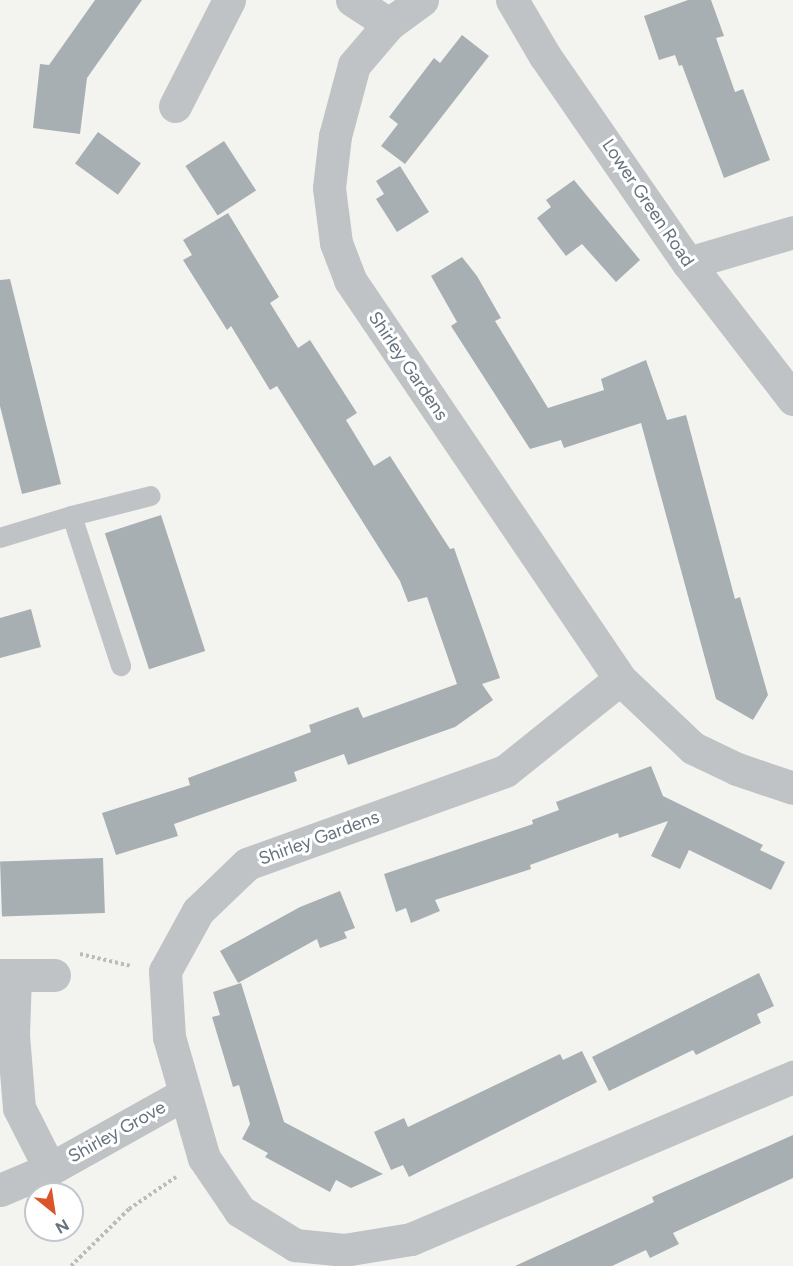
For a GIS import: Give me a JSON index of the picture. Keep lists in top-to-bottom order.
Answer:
{
  "streets": {
    "street": ["Lower Green Road", "Shirley Gardens", "Shirley Grove"]
  },
  "north": "bottom right"
}
